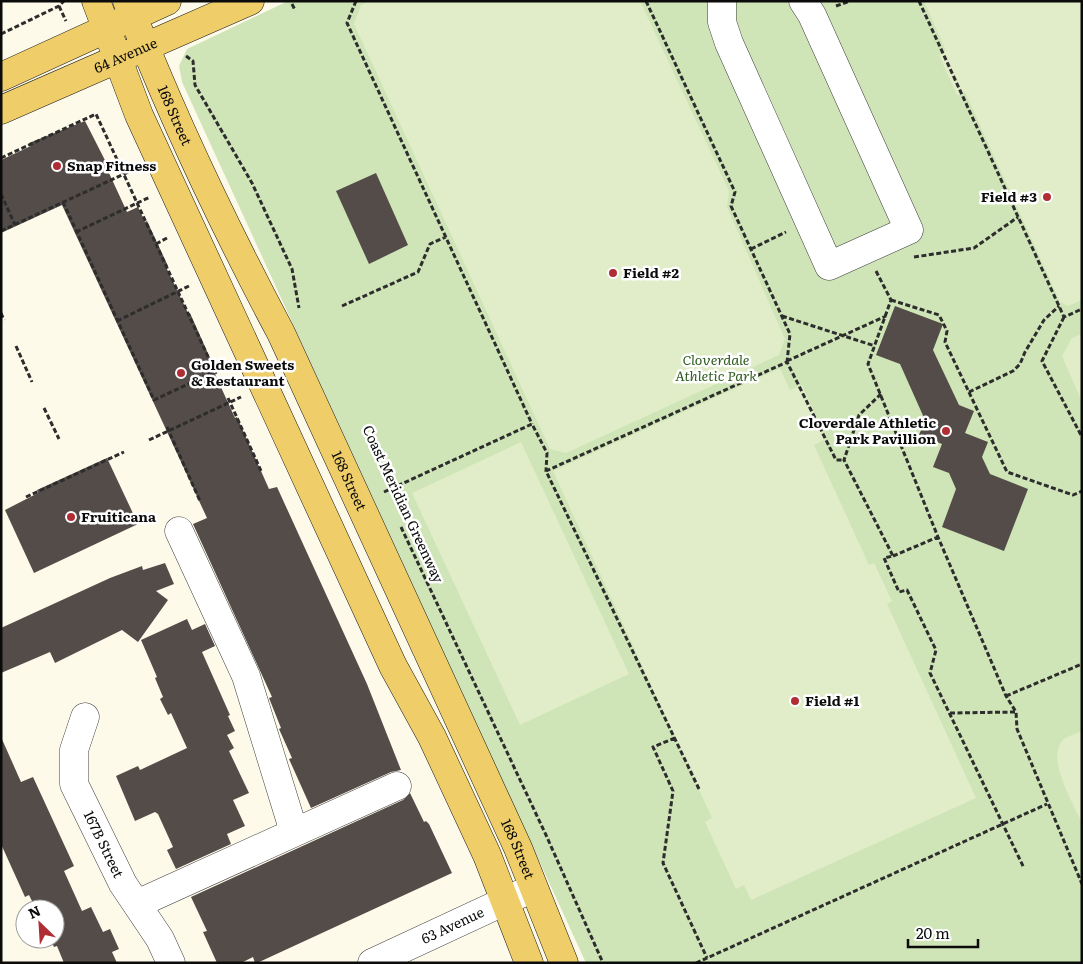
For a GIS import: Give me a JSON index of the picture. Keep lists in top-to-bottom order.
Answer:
{
  "streets": {
    "main road": ["64 Avenue", "168 Street"],
    "street": ["167B Street", "63 Avenue"],
    "path": ["Coast Meridian Greenway"]
  },
  "crossings": [
    ["64 Avenue", "168 Street"],
    ["168 Street", "63 Avenue"]
  ],
  "parks": ["Cloverdale Athletic Park"],
  "places": [
    "Snap Fitness",
    "Field #3",
    "Field #2",
    "Golden Sweets & Restaurant",
    "Cloverdale Athletic Park Pavillion",
    "Fruiticana",
    "Field #1"
  ],
  "scale_bar": "20 m",
  "north": "top left"
}
